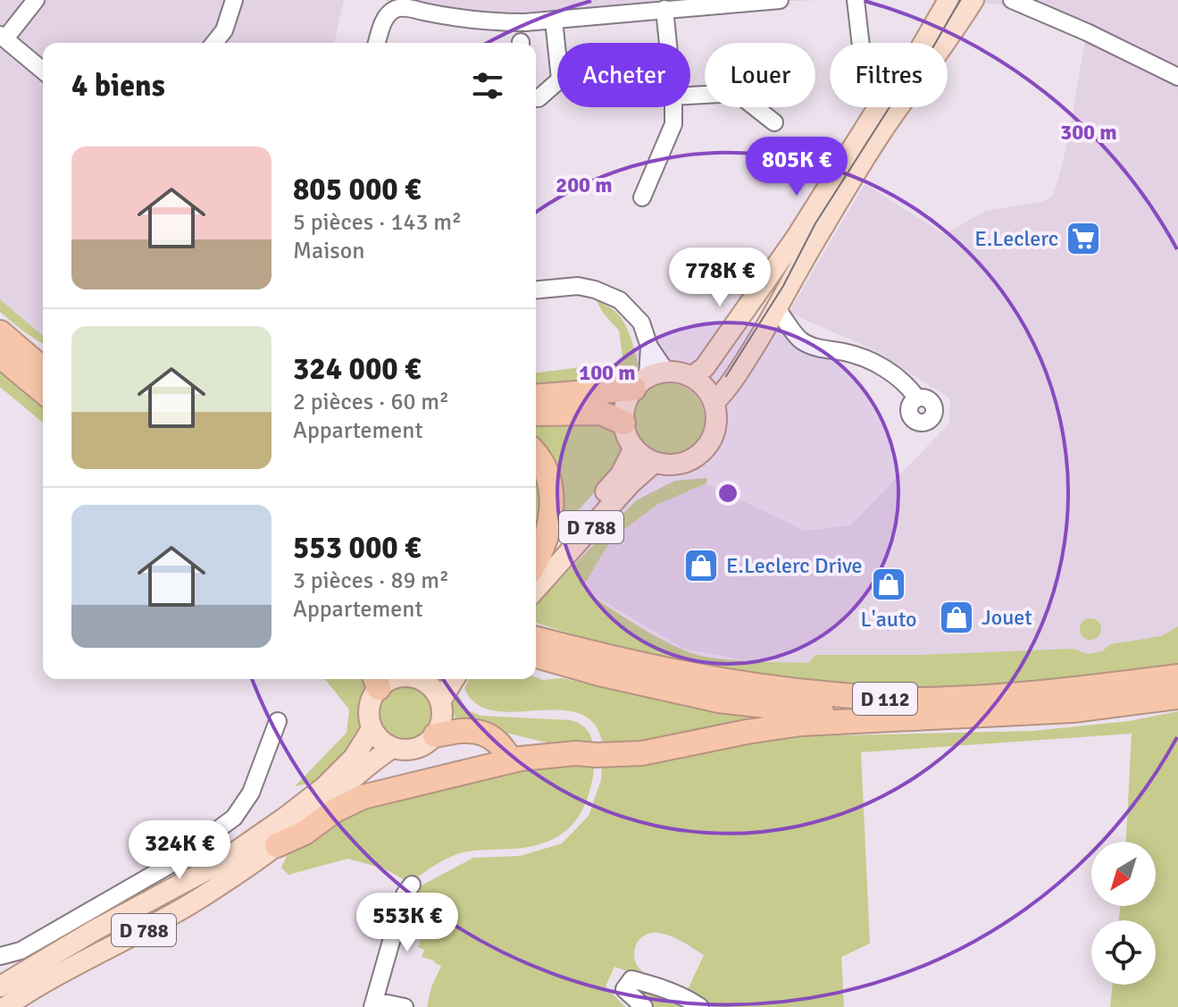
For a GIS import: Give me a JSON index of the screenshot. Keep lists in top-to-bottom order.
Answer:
{
  "streets": {
    "highway": ["D 112"],
    "main road": ["D 788"]
  },
  "places": {
    "supermarket": ["E.Leclerc"],
    "shop": ["E.Leclerc Drive", "L'auto", "Jouet"]
  },
  "north": "bottom left",
  "page": {
    "chip": ["Acheter", "Louer", "Filtres"],
    "heading": "4 biens",
    "list": [
      {
        "name": "805 000 €",
        "note": "5 pièces · 143 m² · Maison"
      },
      {
        "name": "324 000 €",
        "note": "2 pièces · 60 m² · Appartement"
      },
      {
        "name": "553 000 €",
        "note": "3 pièces · 89 m² · Appartement"
      }
    ],
    "price": [
      "805K €",
      "778K €",
      "324K €",
      "553K €"
    ]
  },
  "rings": ["300 m", "200 m", "100 m"]
}
